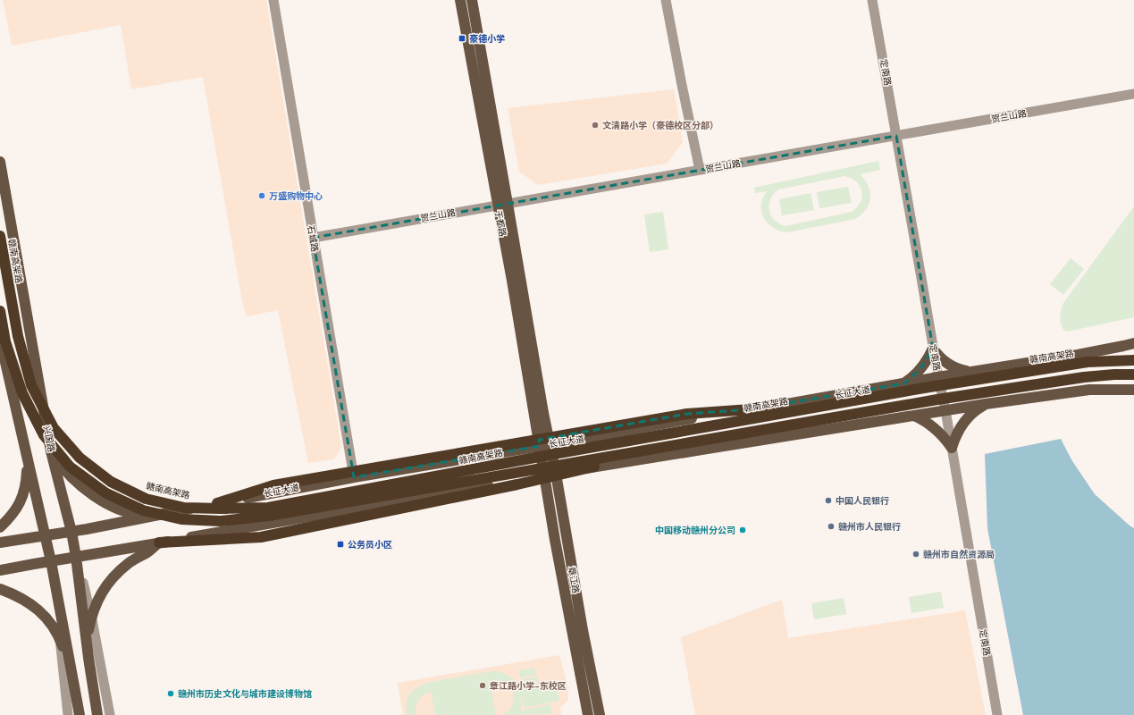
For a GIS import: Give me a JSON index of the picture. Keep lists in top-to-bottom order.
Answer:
{
  "streets": {
    "highway": ["赣南高架路"],
    "main road": [
      "于都路",
      "长征大道",
      "兴国路",
      "章江路"
    ],
    "street": ["定南路", "贺兰山路", "石城路"]
  },
  "crossings": [
    ["定南路", "贺兰山路"],
    ["定南路", "长征大道"],
    ["贺兰山路", "于都路"],
    ["贺兰山路", "石城路"],
    ["于都路", "长征大道"],
    ["于都路", "章江路"],
    ["石城路", "长征大道"],
    ["长征大道", "兴国路"],
    ["长征大道", "章江路"]
  ],
  "places": {
    "transit": ["豪德小学", "公务员小区"],
    "other": [
      "文清路小学（豪德校区分部）",
      "万盛购物中心",
      "中国人民银行",
      "赣州市人民银行",
      "中国移动赣州分公司",
      "赣州市自然资源局",
      "章江路小学-东校区",
      "赣州市历史文化与城市建设博物馆"
    ]
  }
}
